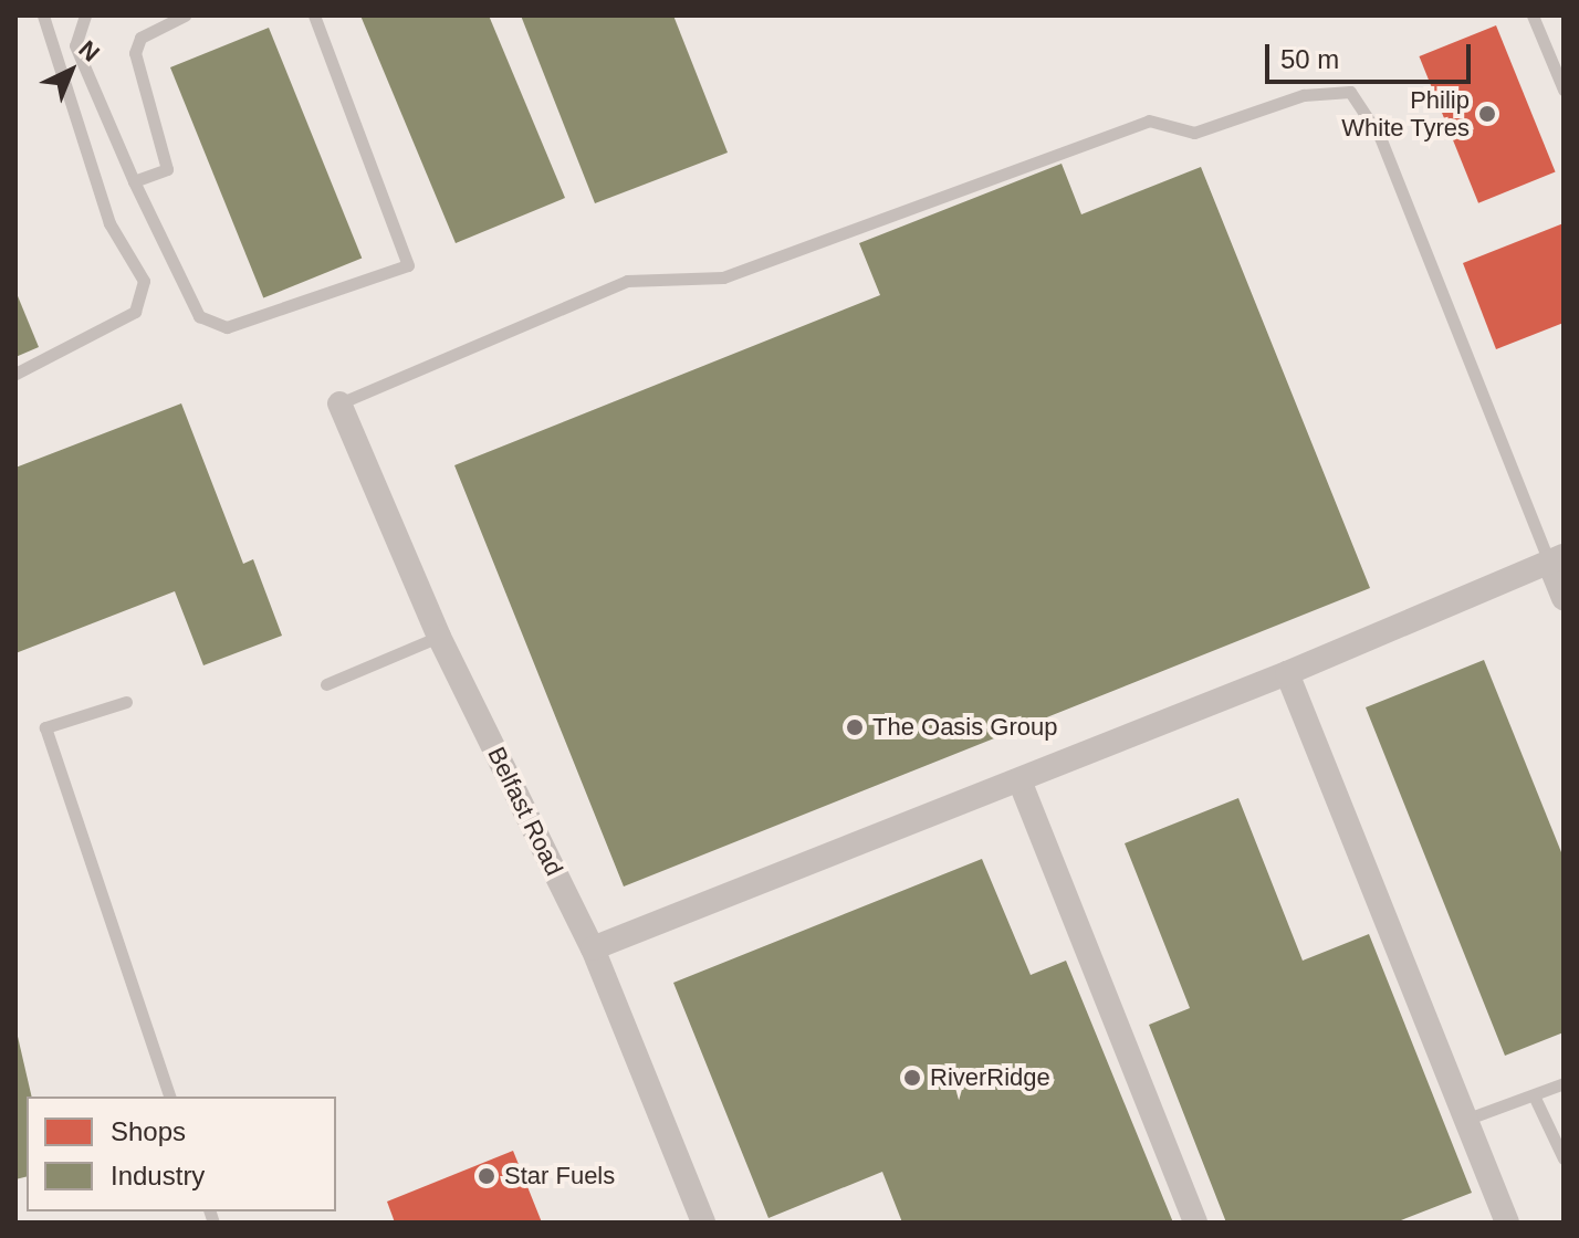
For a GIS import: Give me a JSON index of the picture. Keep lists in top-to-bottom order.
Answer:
{
  "streets": {
    "street": ["Belfast Road"]
  },
  "places": [
    "Philip White Tyres",
    "The Oasis Group",
    "RiverRidge",
    "Star Fuels"
  ],
  "legend": ["Shops", "Industry"],
  "scale_bar": "50 m",
  "north": "top right"
}
